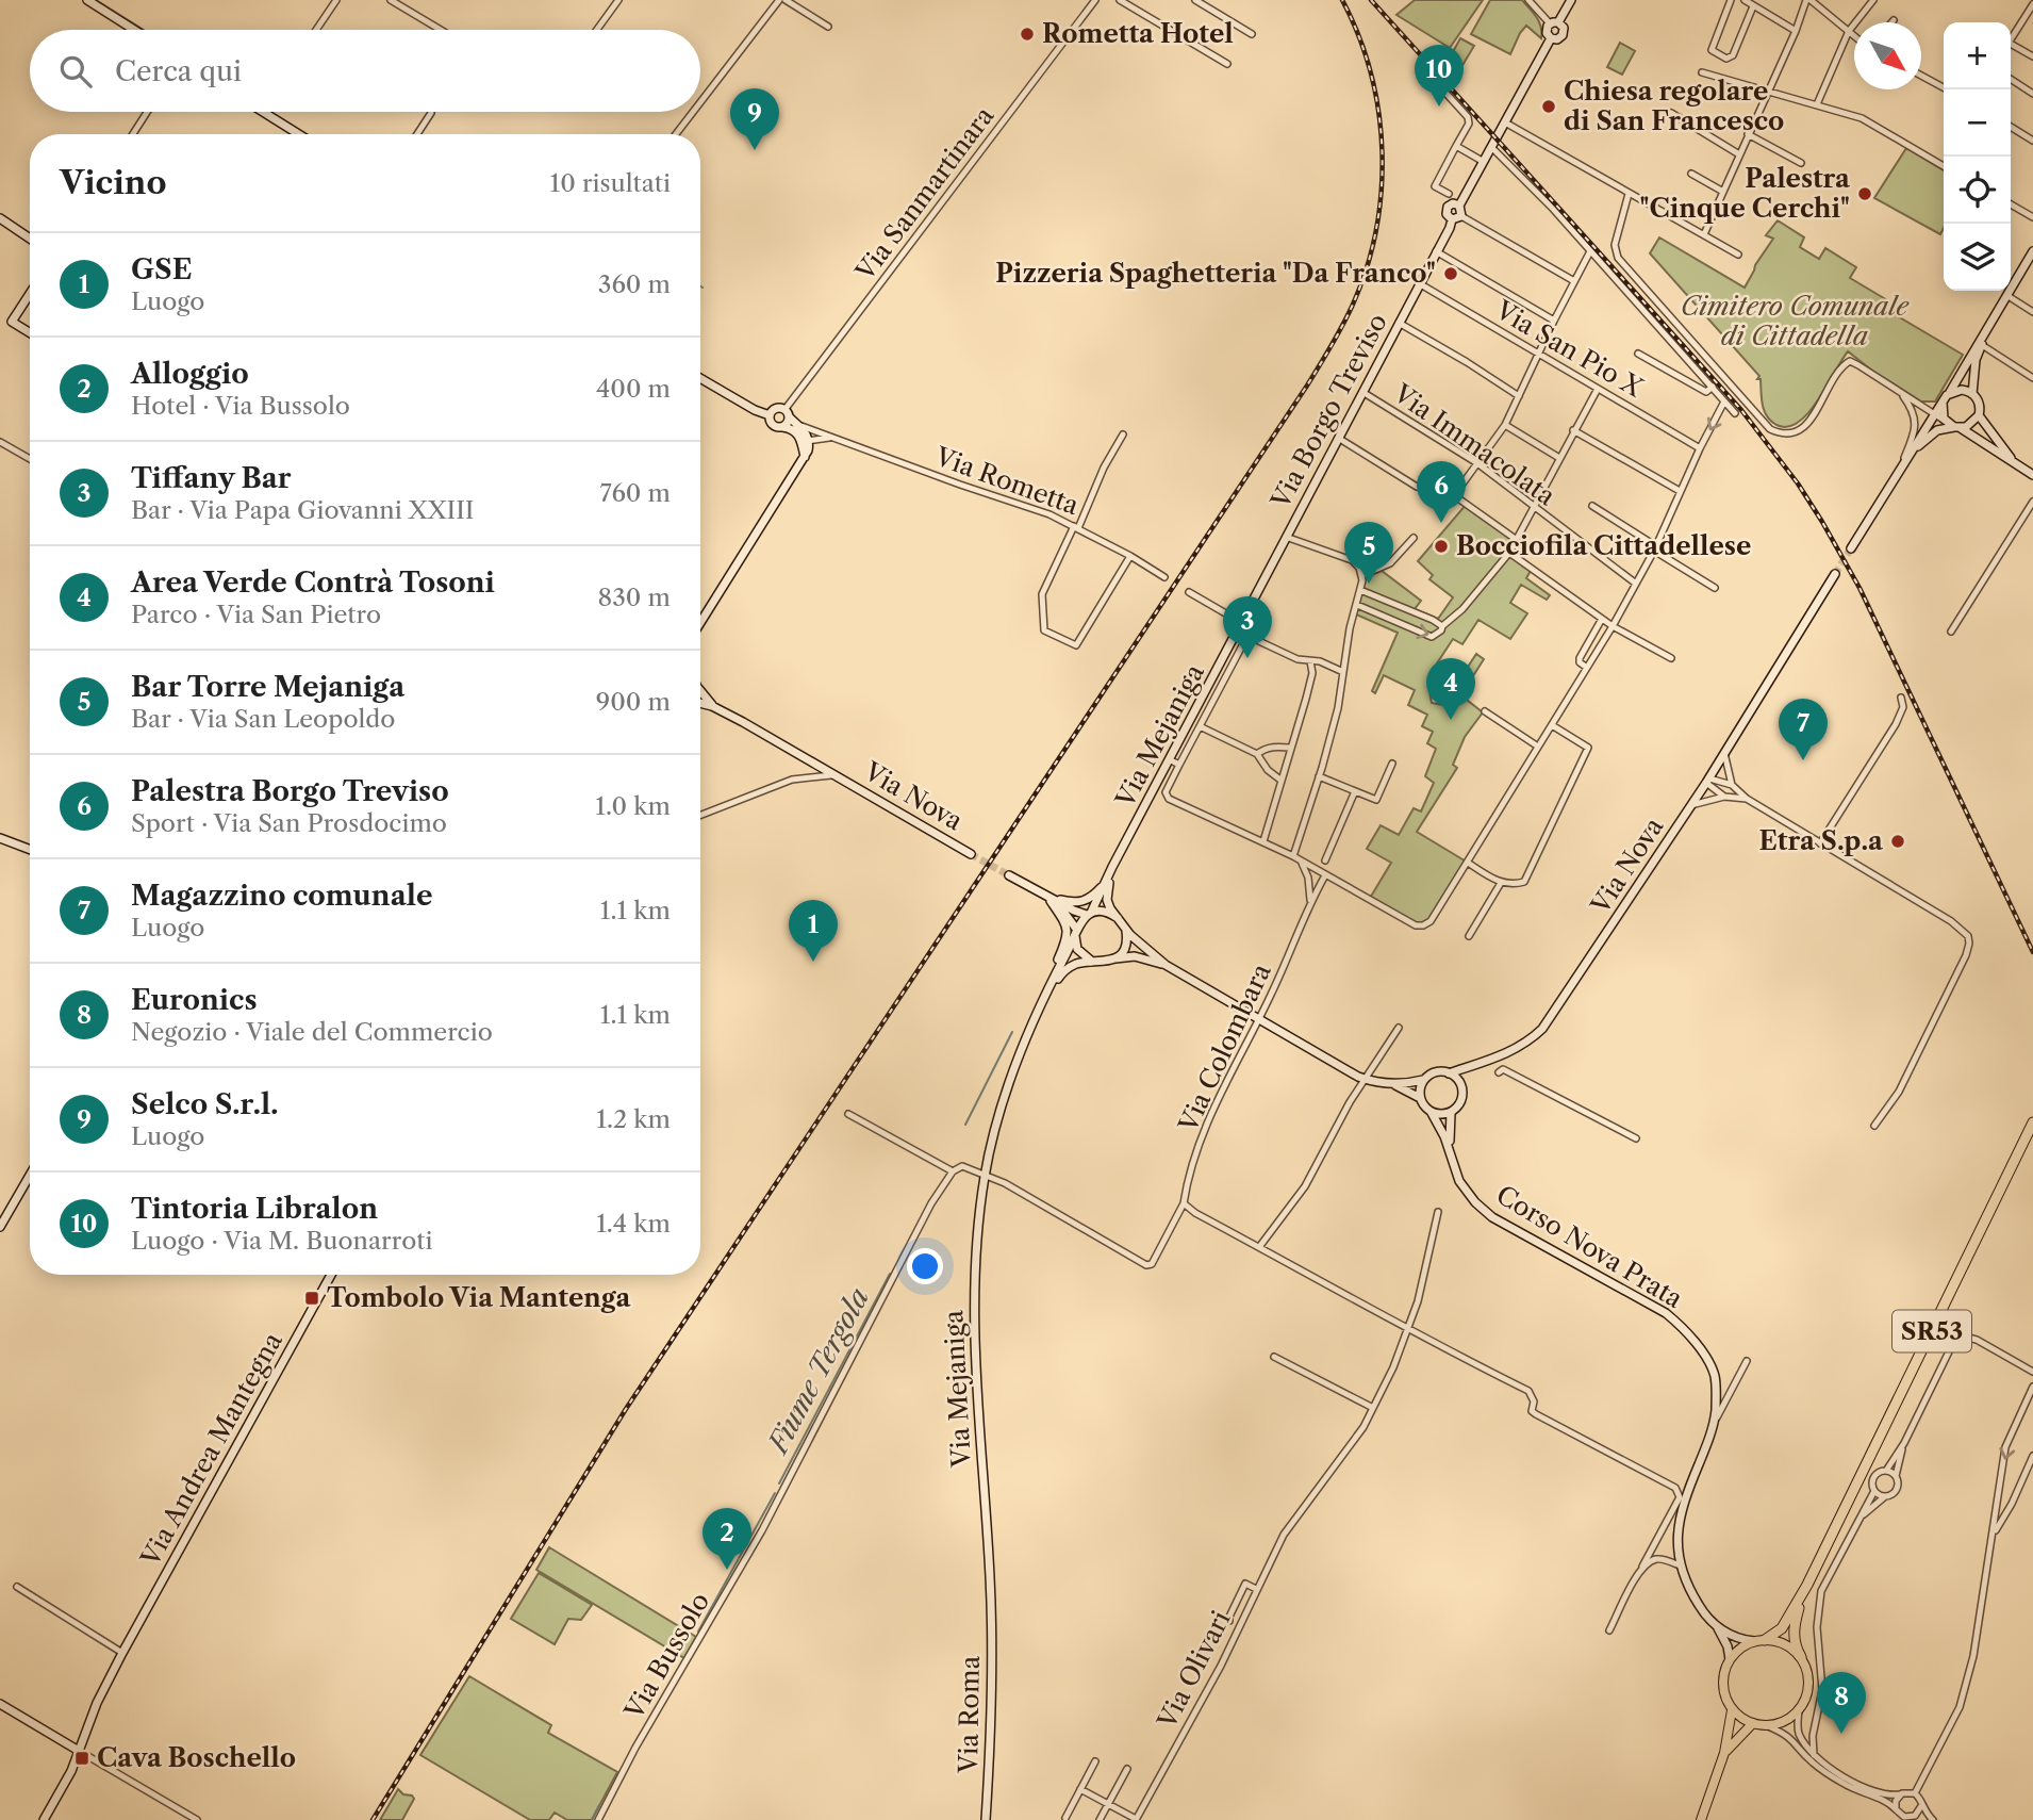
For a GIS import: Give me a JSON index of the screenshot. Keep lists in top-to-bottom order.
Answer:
{
  "streets": {
    "highway": ["SR53"],
    "main road": [
      "Via Borgo Treviso",
      "Via Rometta",
      "Via Mejaniga",
      "Via Nova",
      "Corso Nova Prata",
      "Via Andrea Mantegna",
      "Via Roma"
    ],
    "street": [
      "Via Sanmartinara",
      "Via San Pio X",
      "Via Immacolata",
      "Via Colombara",
      "Via Bussolo",
      "Via Olivari"
    ]
  },
  "crossings": [
    ["Via Sanmartinara", "Via Rometta"],
    ["Via San Pio X", "Via Borgo Treviso"],
    ["Via Borgo Treviso", "Via Immacolata"],
    ["Via Borgo Treviso", "Via Mejaniga"],
    ["Via Mejaniga", "Via Nova"],
    ["Via Mejaniga", "Via Colombara"],
    ["Via Mejaniga", "Via Roma"],
    ["Via Nova", "Via Colombara"],
    ["Via Nova", "Corso Nova Prata"]
  ],
  "water": ["Fiume Tergola"],
  "parks": ["Cimitero Comunale di Cittadella"],
  "places": {
    "other": [
      "Rometta Hotel",
      "Chiesa regolare di San Francesco",
      "Palestra \"Cinque Cerchi\"",
      "Pizzeria Spaghetteria \"Da Franco\"",
      "Bocciofila Cittadellese",
      "Etra S.p.a"
    ],
    "transit": ["Tombolo Via Mantenga", "Cava Boschello"]
  },
  "north": "bottom right",
  "page": {
    "map_buttons": ["+", "−"],
    "search": "Cerca qui",
    "pins": [
      "10",
      "9",
      "6",
      "5",
      "3",
      "4",
      "7",
      "1",
      "2",
      "8"
    ],
    "heading": ["Vicino", "10 risultati"],
    "list": [
      {
        "mark": "1",
        "name": "GSE",
        "note": "Luogo",
        "value": "360 m"
      },
      {
        "mark": "2",
        "name": "Alloggio",
        "note": "Hotel · Via Bussolo",
        "value": "400 m"
      },
      {
        "mark": "3",
        "name": "Tiffany Bar",
        "note": "Bar · Via Papa Giovanni XXIII",
        "value": "760 m"
      },
      {
        "mark": "4",
        "name": "Area Verde Contrà Tosoni",
        "note": "Parco · Via San Pietro",
        "value": "830 m"
      },
      {
        "mark": "5",
        "name": "Bar Torre Mejaniga",
        "note": "Bar · Via San Leopoldo",
        "value": "900 m"
      },
      {
        "mark": "6",
        "name": "Palestra Borgo Treviso",
        "note": "Sport · Via San Prosdocimo",
        "value": "1.0 km"
      },
      {
        "mark": "7",
        "name": "Magazzino comunale",
        "note": "Luogo",
        "value": "1.1 km"
      },
      {
        "mark": "8",
        "name": "Euronics",
        "note": "Negozio · Viale del Commercio",
        "value": "1.1 km"
      },
      {
        "mark": "9",
        "name": "Selco S.r.l.",
        "note": "Luogo",
        "value": "1.2 km"
      },
      {
        "mark": "10",
        "name": "Tintoria Libralon",
        "note": "Luogo · Via M. Buonarroti",
        "value": "1.4 km"
      }
    ]
  }
}
